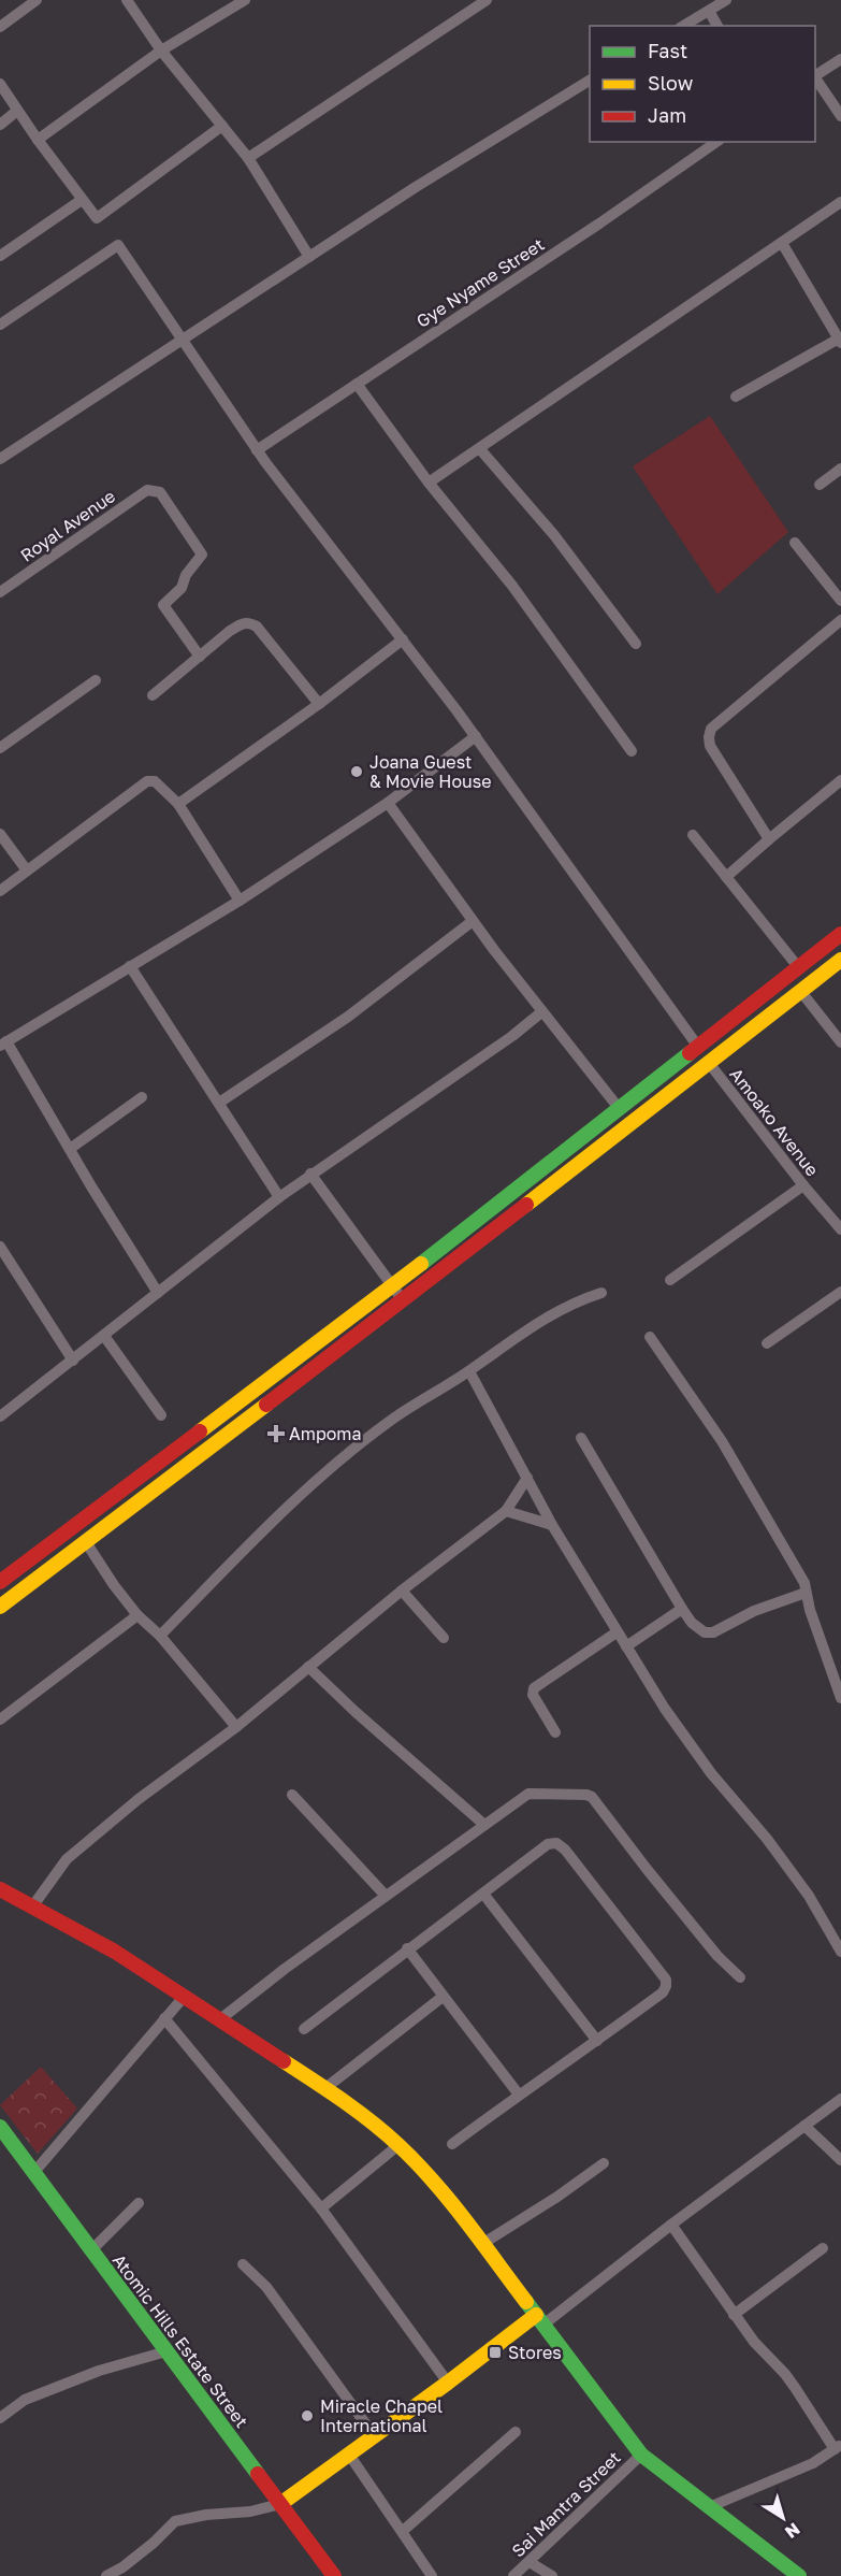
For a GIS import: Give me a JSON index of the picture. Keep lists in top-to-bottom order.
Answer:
{
  "streets": {
    "street": [
      "Gye Nyame Street",
      "Royal Avenue",
      "Amoako Avenue",
      "Atomic Hills Estate Street",
      "Sai Mantra Street"
    ]
  },
  "places": {
    "other": ["Joana Guest & Movie House", "Miracle Chapel International"],
    "health": ["Ampoma"],
    "transit": ["Stores"]
  },
  "legend": ["Fast", "Slow", "Jam"],
  "north": "bottom right"
}
